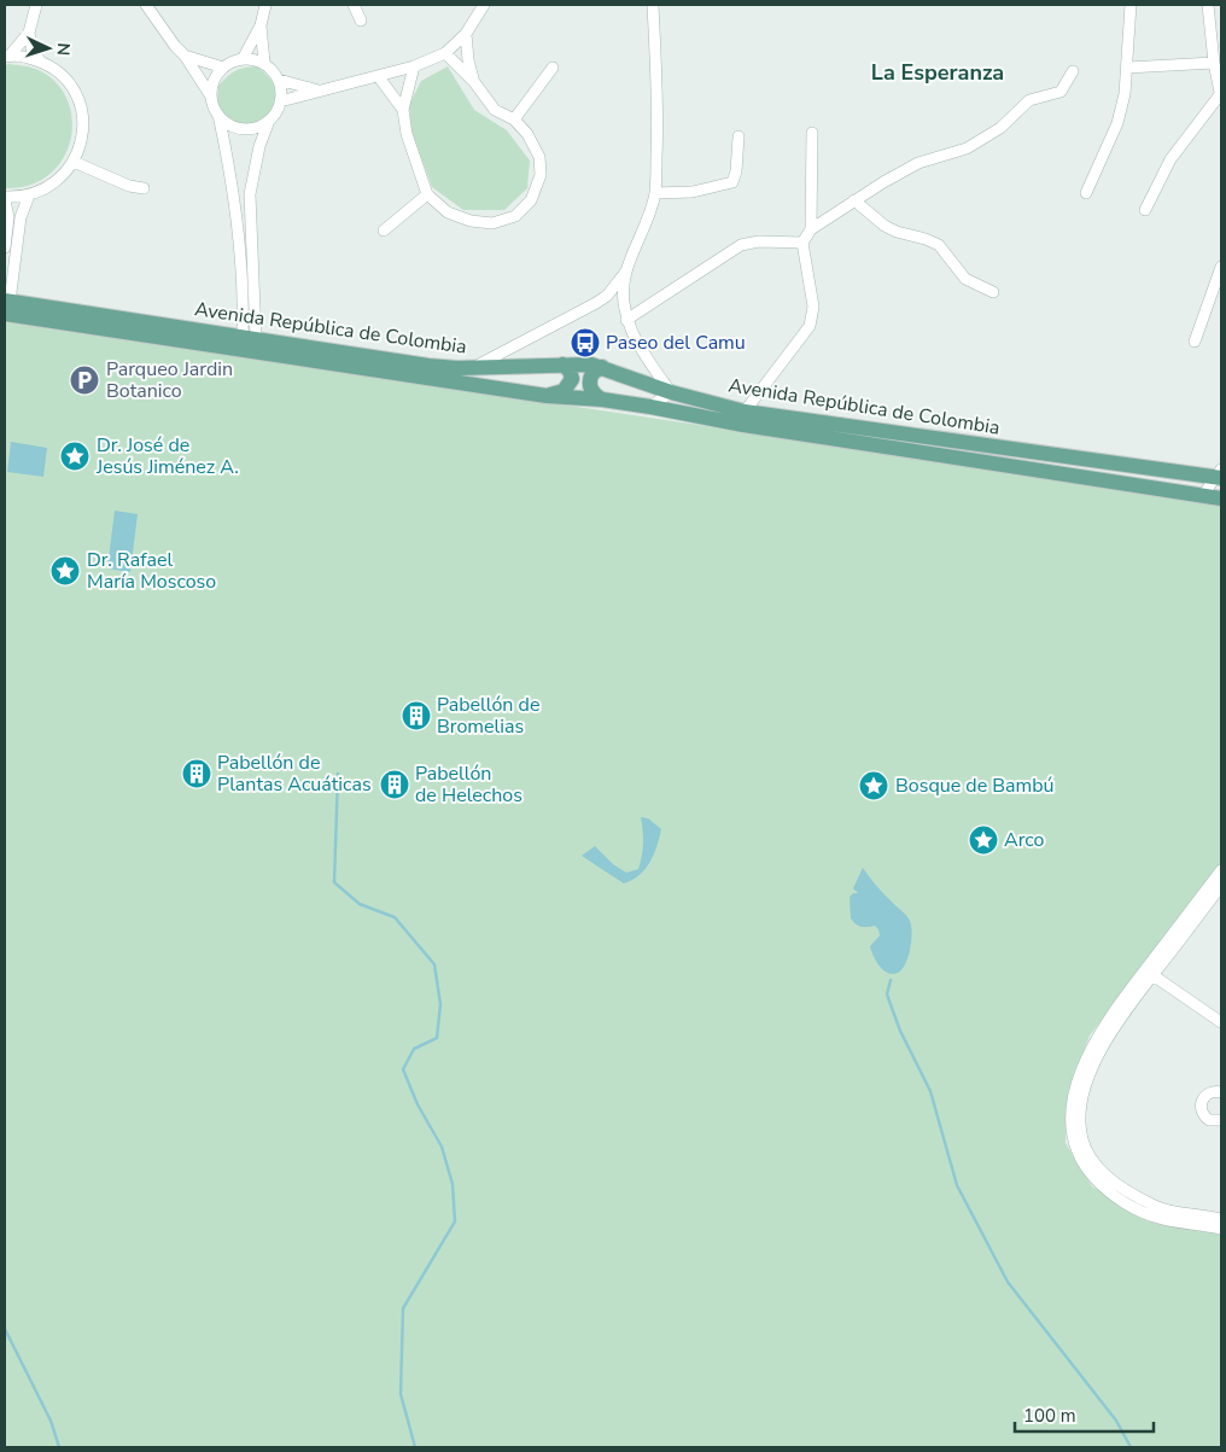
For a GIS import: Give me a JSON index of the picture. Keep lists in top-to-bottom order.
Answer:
{
  "streets": {
    "main road": ["Avenida República de Colombia"]
  },
  "districts": ["La Esperanza"],
  "places": {
    "bus stop": ["Paseo del Camu"],
    "parking": ["Parqueo Jardin Botanico"],
    "place": [
      "Dr. José de Jesús Jiménez A.",
      "Dr. Rafael María Moscoso",
      "Bosque de Bambú",
      "Arco"
    ],
    "building": ["Pabellón de Bromelias", "Pabellón de Plantas Acuáticas", "Pabellón de Helechos"]
  },
  "scale_bar": "100 m",
  "north": "right"
}
